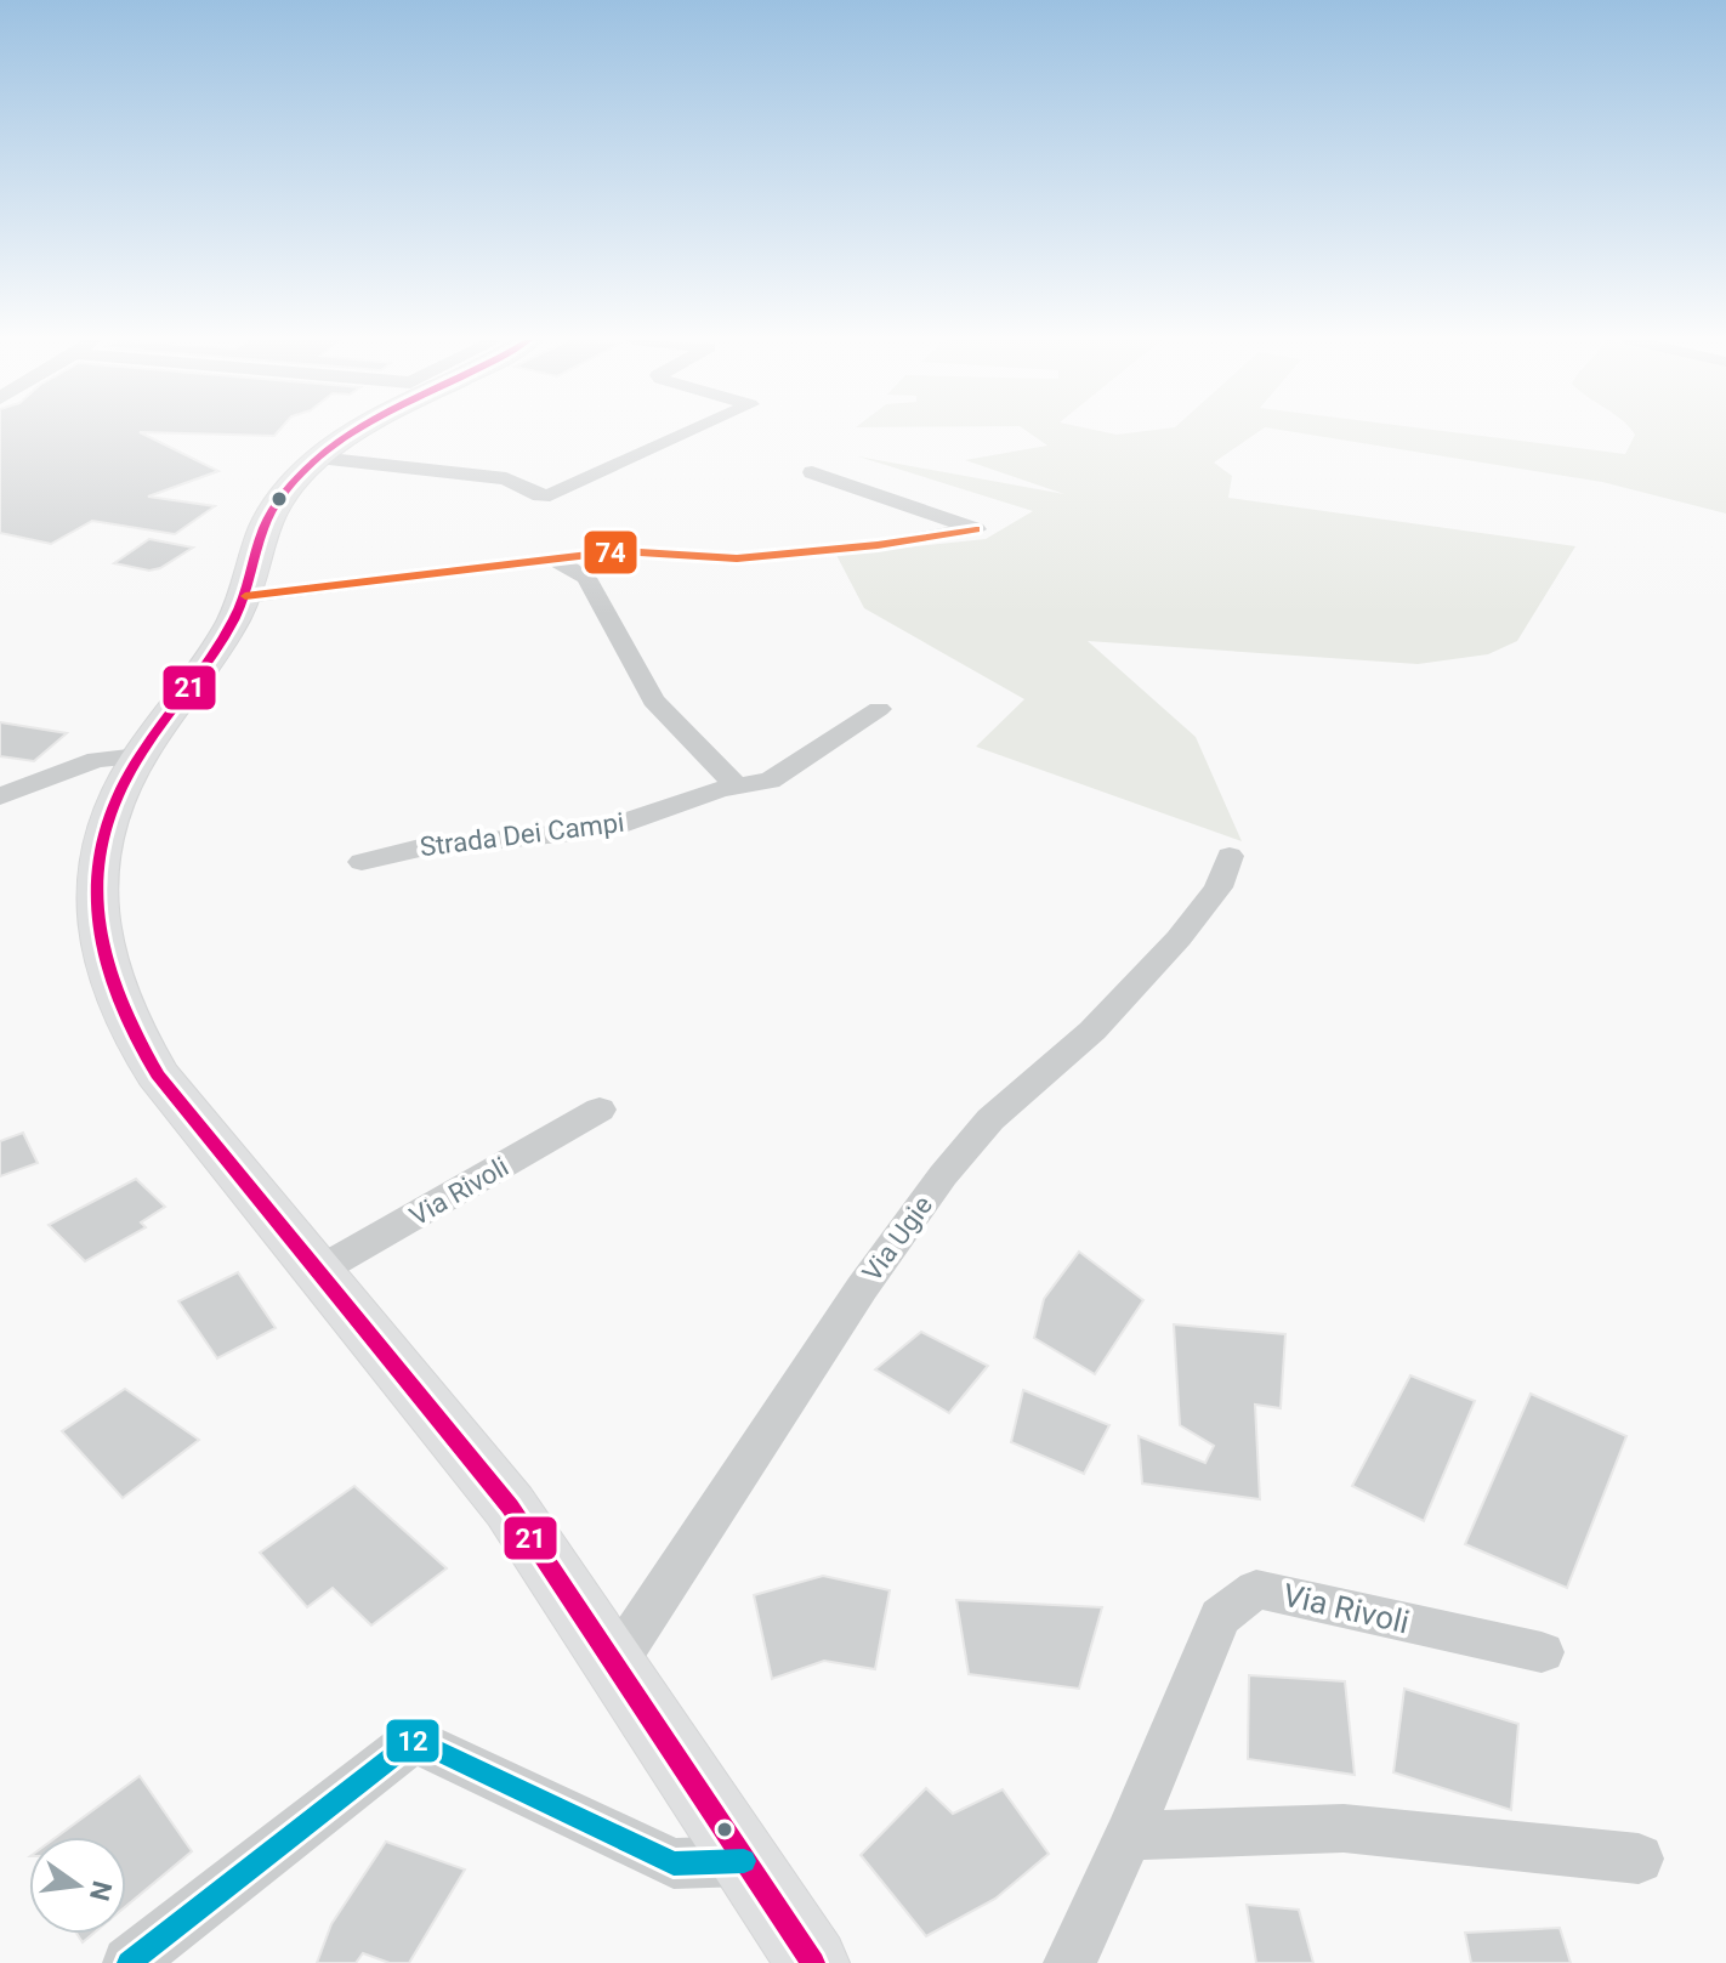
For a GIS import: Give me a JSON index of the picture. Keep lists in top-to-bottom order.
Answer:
{
  "streets": {
    "street": ["Strada Dei Campi", "Via Rivoli", "Via Ugie"]
  },
  "lines": ["transit line 21", "transit line 74", "transit line 12"],
  "north": "right"
}
